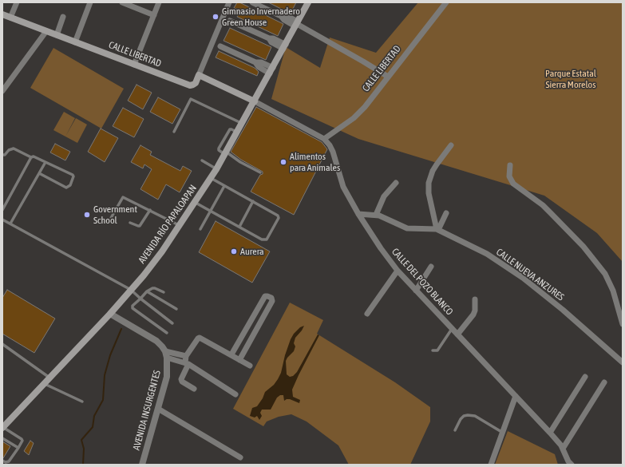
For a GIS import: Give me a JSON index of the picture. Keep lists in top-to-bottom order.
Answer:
{
  "streets": {
    "main road": ["CALLE LIBERTAD", "AVENIDA RÍO PAPALOAPAN"],
    "street": ["CALLE NUEVA ANZURES", "CALLE DEL POZO BLANCO", "AVENIDA INSURGENTES"]
  },
  "crossings": [
    ["CALLE LIBERTAD", "CALLE DEL POZO BLANCO"],
    ["AVENIDA RÍO PAPALOAPAN", "CALLE DEL POZO BLANCO"],
    ["CALLE NUEVA ANZURES", "CALLE DEL POZO BLANCO"]
  ],
  "parks": ["Parque Estatal Sierra Morelos"],
  "places": [
    "Gimnasio Invernadero Green House",
    "Alimentos para Animales",
    "Government School",
    "Aurera"
  ]
}
